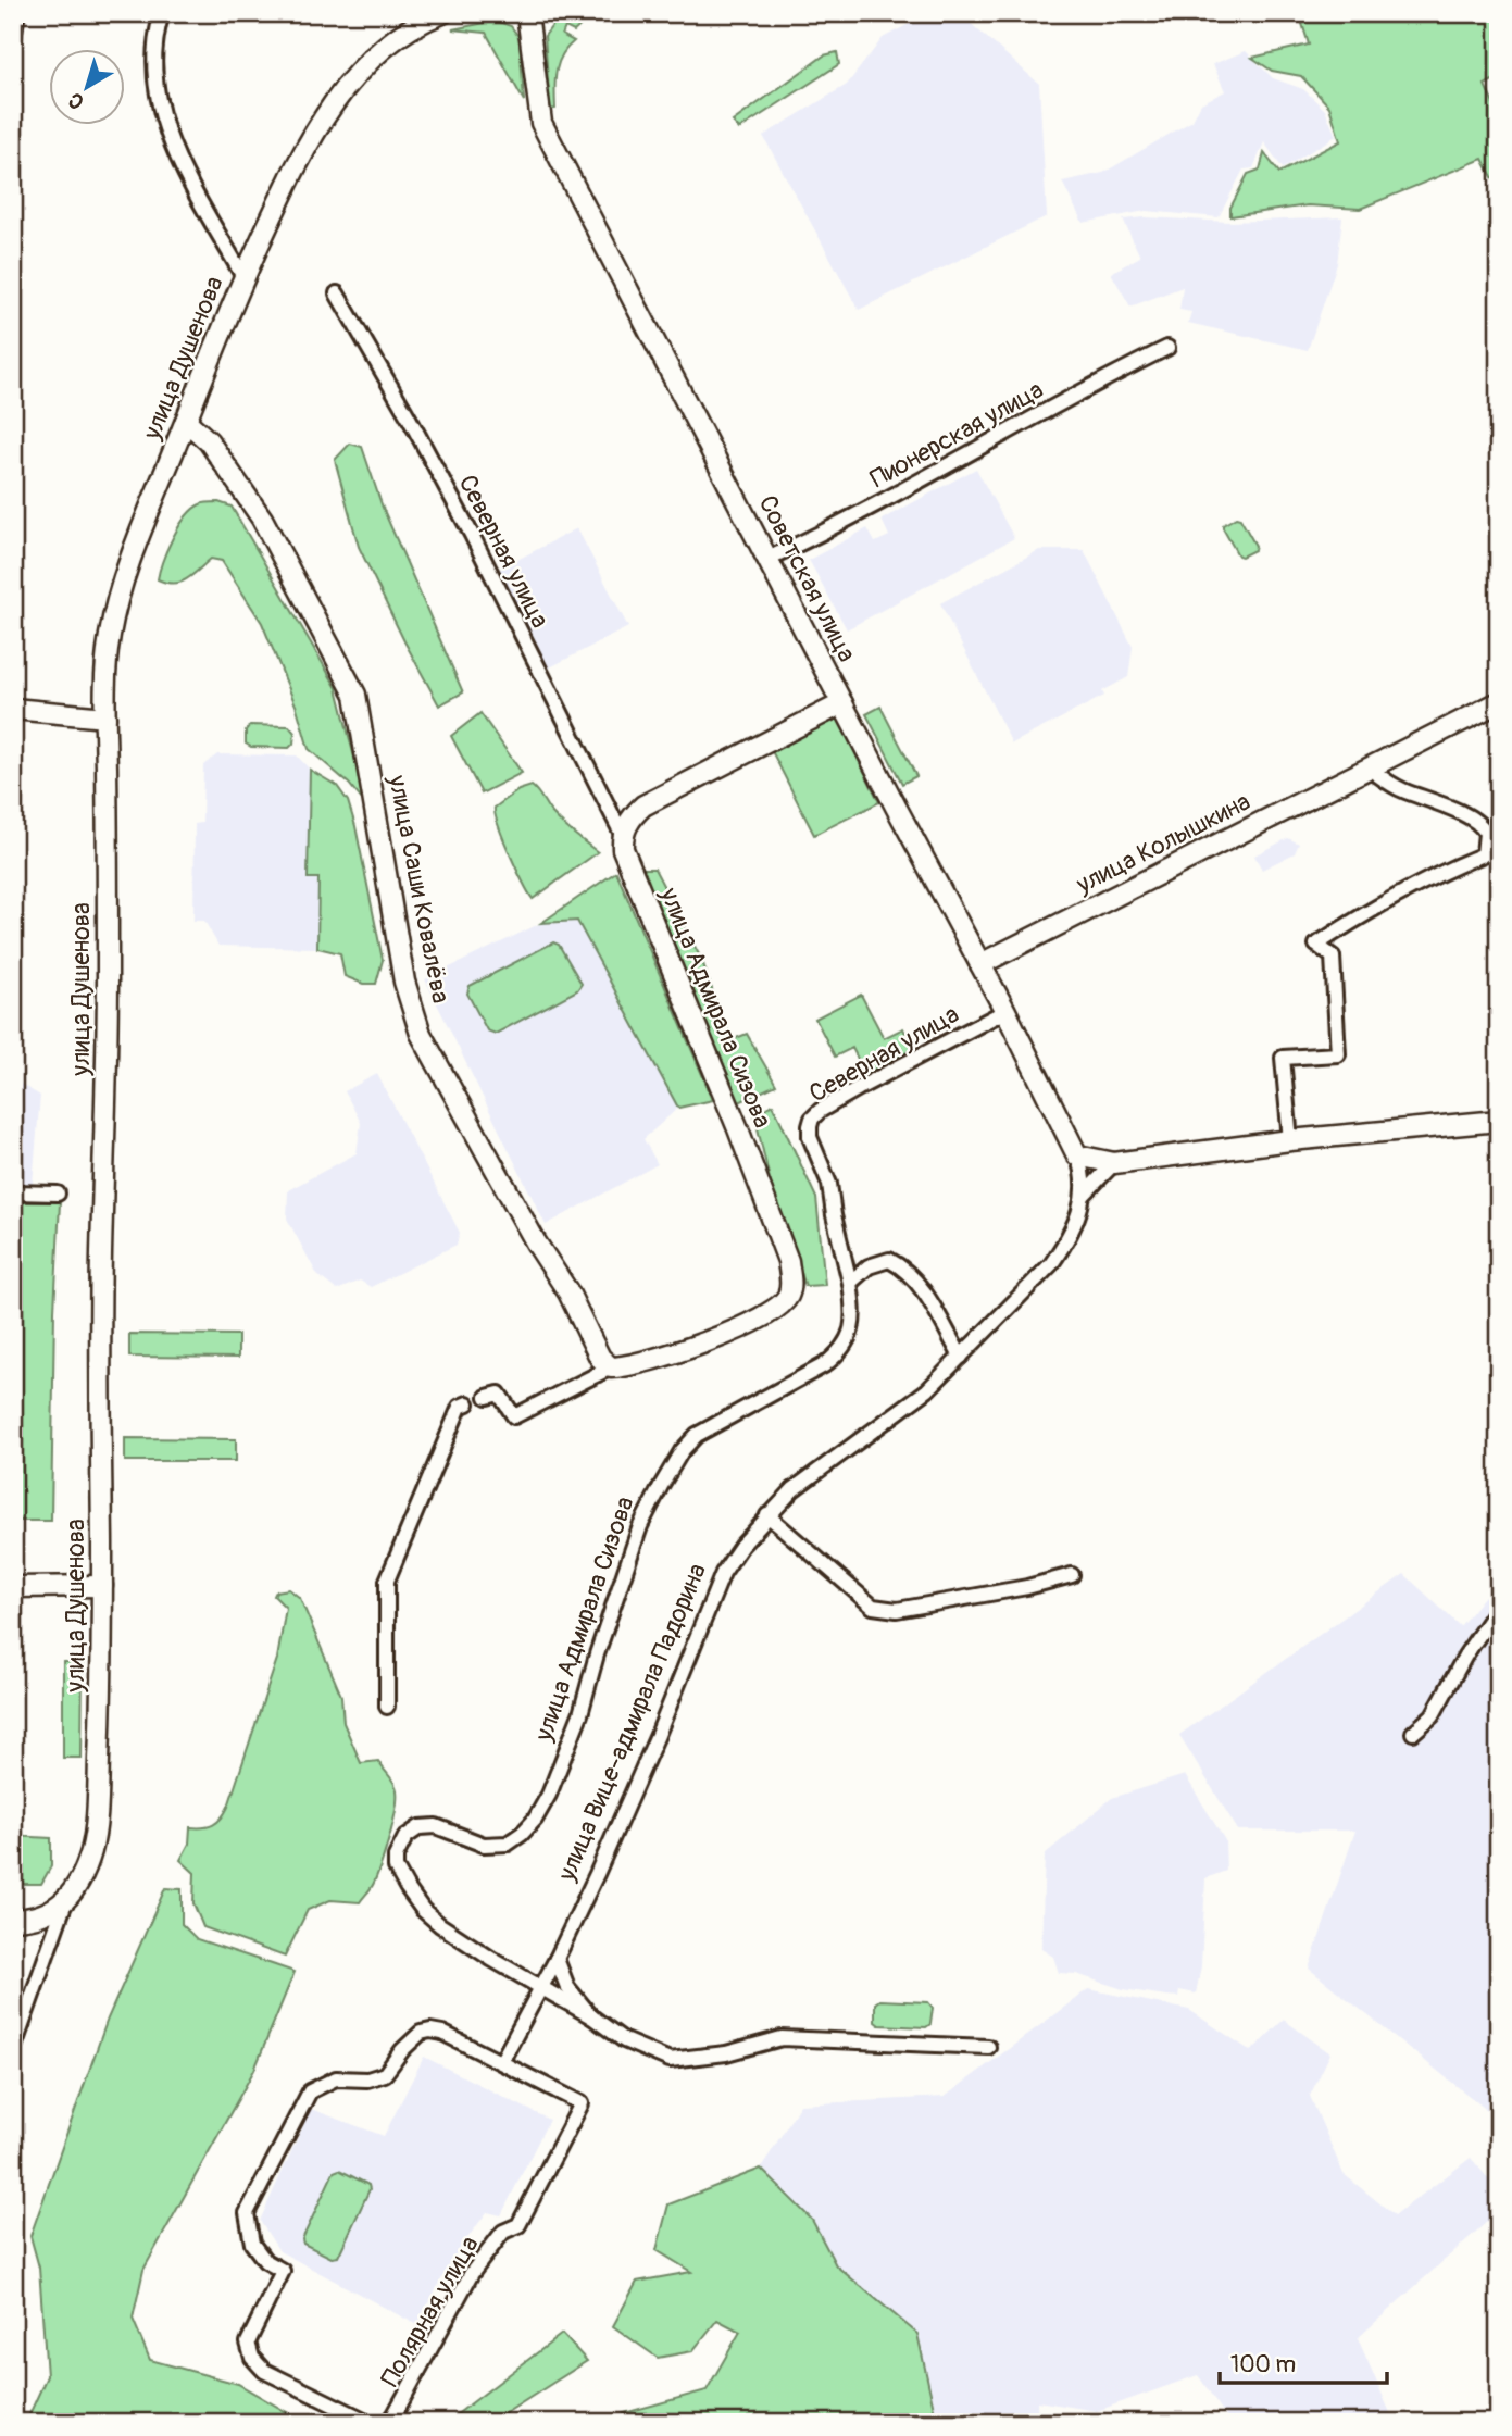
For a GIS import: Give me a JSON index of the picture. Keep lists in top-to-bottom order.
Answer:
{
  "streets": {
    "street": [
      "улица Душенова",
      "Пионерская улица",
      "Северная улица",
      "Советская улица",
      "улица Колышкина",
      "улица Саши Ковалёва",
      "улица Адмирала Сизова",
      "улица Вице-адмирала Падорина",
      "Полярная улица"
    ]
  },
  "crossings": [
    ["улица Душенова", "улица Саши Ковалёва"],
    ["Пионерская улица", "Советская улица"],
    ["Северная улица", "Советская улица"],
    ["Северная улица", "улица Адмирала Сизова"],
    ["Советская улица", "улица Колышкина"],
    ["Советская улица", "улица Вице-адмирала Падорина"],
    ["улица Саши Ковалёва", "улица Адмирала Сизова"]
  ],
  "scale_bar": "100 m",
  "north": "bottom left"
}
